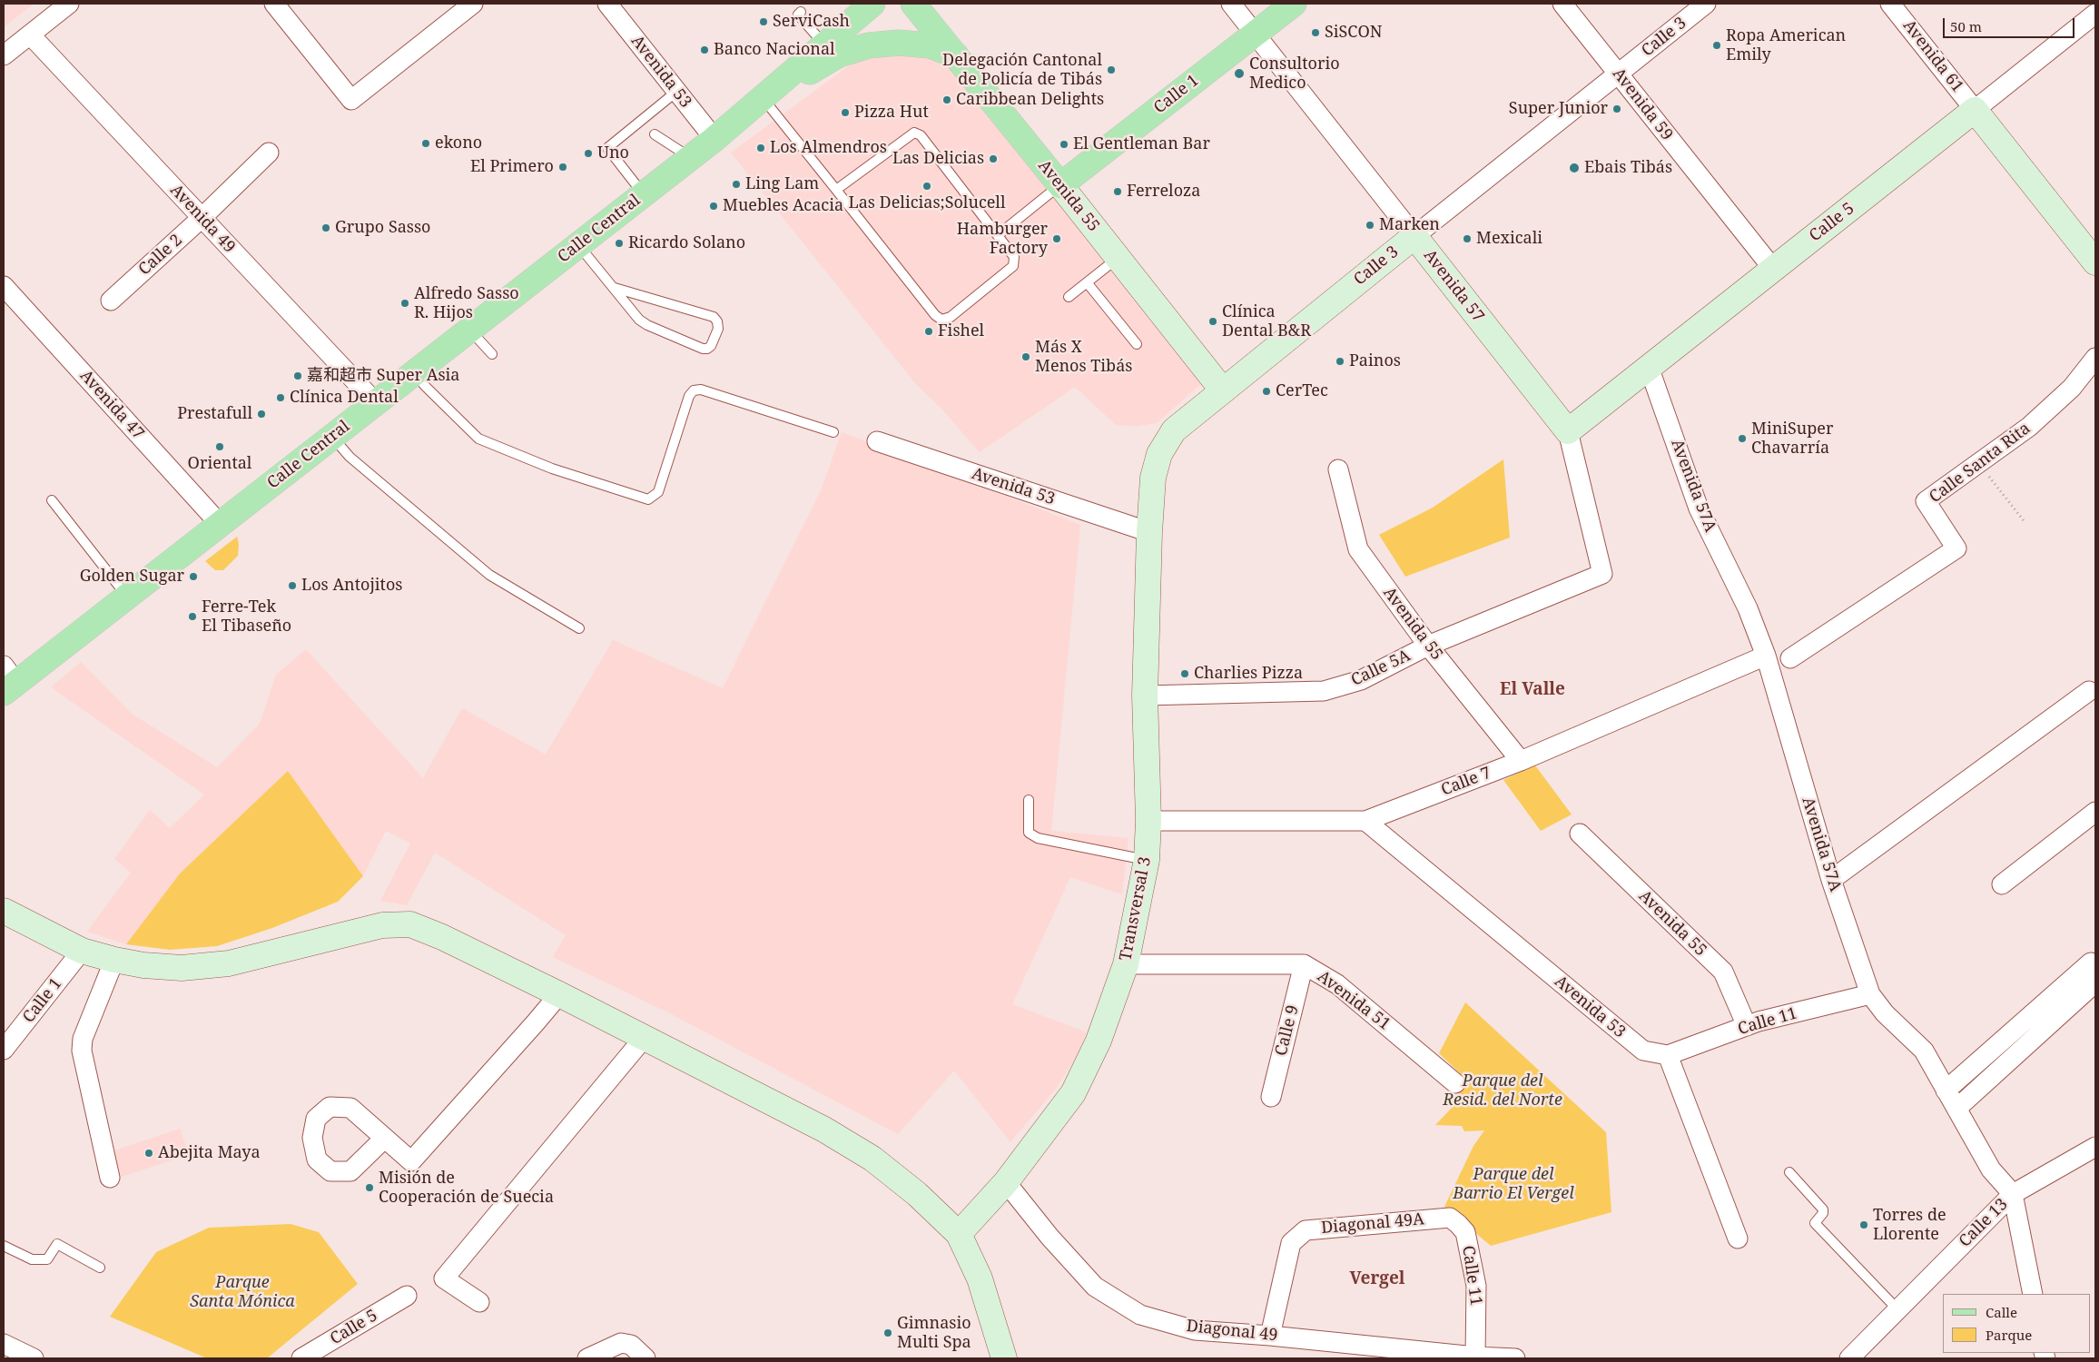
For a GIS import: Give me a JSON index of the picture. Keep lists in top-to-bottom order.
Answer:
{
  "streets": {
    "main road": ["Calle 1", "Avenida 55", "Calle Central"],
    "street": [
      "Calle 3",
      "Avenida 61",
      "Avenida 53",
      "Avenida 59",
      "Avenida 49",
      "Calle 5",
      "Calle 2",
      "Avenida 57",
      "Avenida 47",
      "Calle Santa Rita",
      "Avenida 57A",
      "Calle 5A",
      "Calle 7",
      "Transversal 3",
      "Avenida 51",
      "Calle 11",
      "Calle 9",
      "Calle 13",
      "Diagonal 49A",
      "Diagonal 49"
    ]
  },
  "crossings": [
    ["Calle 3", "Avenida 53"],
    ["Calle 3", "Avenida 59"],
    ["Calle 3", "Avenida 55"],
    ["Calle 3", "Avenida 57"],
    ["Calle 3", "Transversal 3"],
    ["Avenida 61", "Calle 5"],
    ["Avenida 53", "Calle Central"],
    ["Avenida 53", "Calle 7"],
    ["Avenida 53", "Transversal 3"],
    ["Avenida 53", "Calle 11"],
    ["Calle 1", "Avenida 55"],
    ["Calle 1", "Avenida 57"],
    ["Avenida 59", "Calle 5"],
    ["Avenida 55", "Calle Central"],
    ["Avenida 55", "Calle 5A"],
    ["Avenida 55", "Calle 7"],
    ["Avenida 55", "Calle 11"],
    ["Avenida 49", "Calle Central"],
    ["Avenida 49", "Calle 2"],
    ["Calle 5", "Avenida 57"],
    ["Calle 5", "Avenida 57A"],
    ["Calle Central", "Avenida 47"],
    ["Avenida 57", "Calle 5A"],
    ["Avenida 57A", "Calle 7"],
    ["Avenida 57A", "Calle 11"],
    ["Avenida 57A", "Calle 13"],
    ["Calle 5A", "Transversal 3"],
    ["Calle 7", "Transversal 3"],
    ["Transversal 3", "Avenida 51"],
    ["Transversal 3", "Diagonal 49"],
    ["Avenida 51", "Calle 9"],
    ["Calle 11", "Diagonal 49A"],
    ["Calle 11", "Diagonal 49"],
    ["Diagonal 49A", "Diagonal 49"]
  ],
  "districts": ["El Valle", "Vergel"],
  "parks": ["Parque del Resid. del Norte", "Parque del Barrio El Vergel", "Parque Santa Mónica"],
  "places": [
    "ServiCash",
    "SiSCON",
    "Ropa American Emily",
    "Banco Nacional",
    "Delegación Cantonal de Policía de Tibás",
    "Consultorio Medico",
    "Caribbean Delights",
    "Super Junior",
    "Pizza Hut",
    "ekono",
    "El Gentleman Bar",
    "Los Almendros",
    "Uno",
    "Las Delicias",
    "El Primero",
    "Ebais Tibás",
    "Ling Lam",
    "Las Delicias;Solucell",
    "Ferreloza",
    "Muebles Acacia",
    "Marken",
    "Grupo Sasso",
    "Hamburger Factory",
    "Mexicali",
    "Ricardo Solano",
    "Alfredo Sasso R. Hijos",
    "Clínica Dental B&R",
    "Fishel",
    "Más X Menos Tibás",
    "Painos",
    "嘉和超市 Super Asia",
    "CerTec",
    "Clínica Dental",
    "Prestafull",
    "MiniSuper Chavarría",
    "Oriental",
    "Golden Sugar",
    "Los Antojitos",
    "Ferre-Tek El Tibaseño",
    "Charlies Pizza",
    "Abejita Maya",
    "Misión de Cooperación de Suecia",
    "Torres de Llorente",
    "Gimnasio Multi Spa"
  ],
  "legend": ["Calle", "Parque"],
  "scale_bar": "50 m"
}
